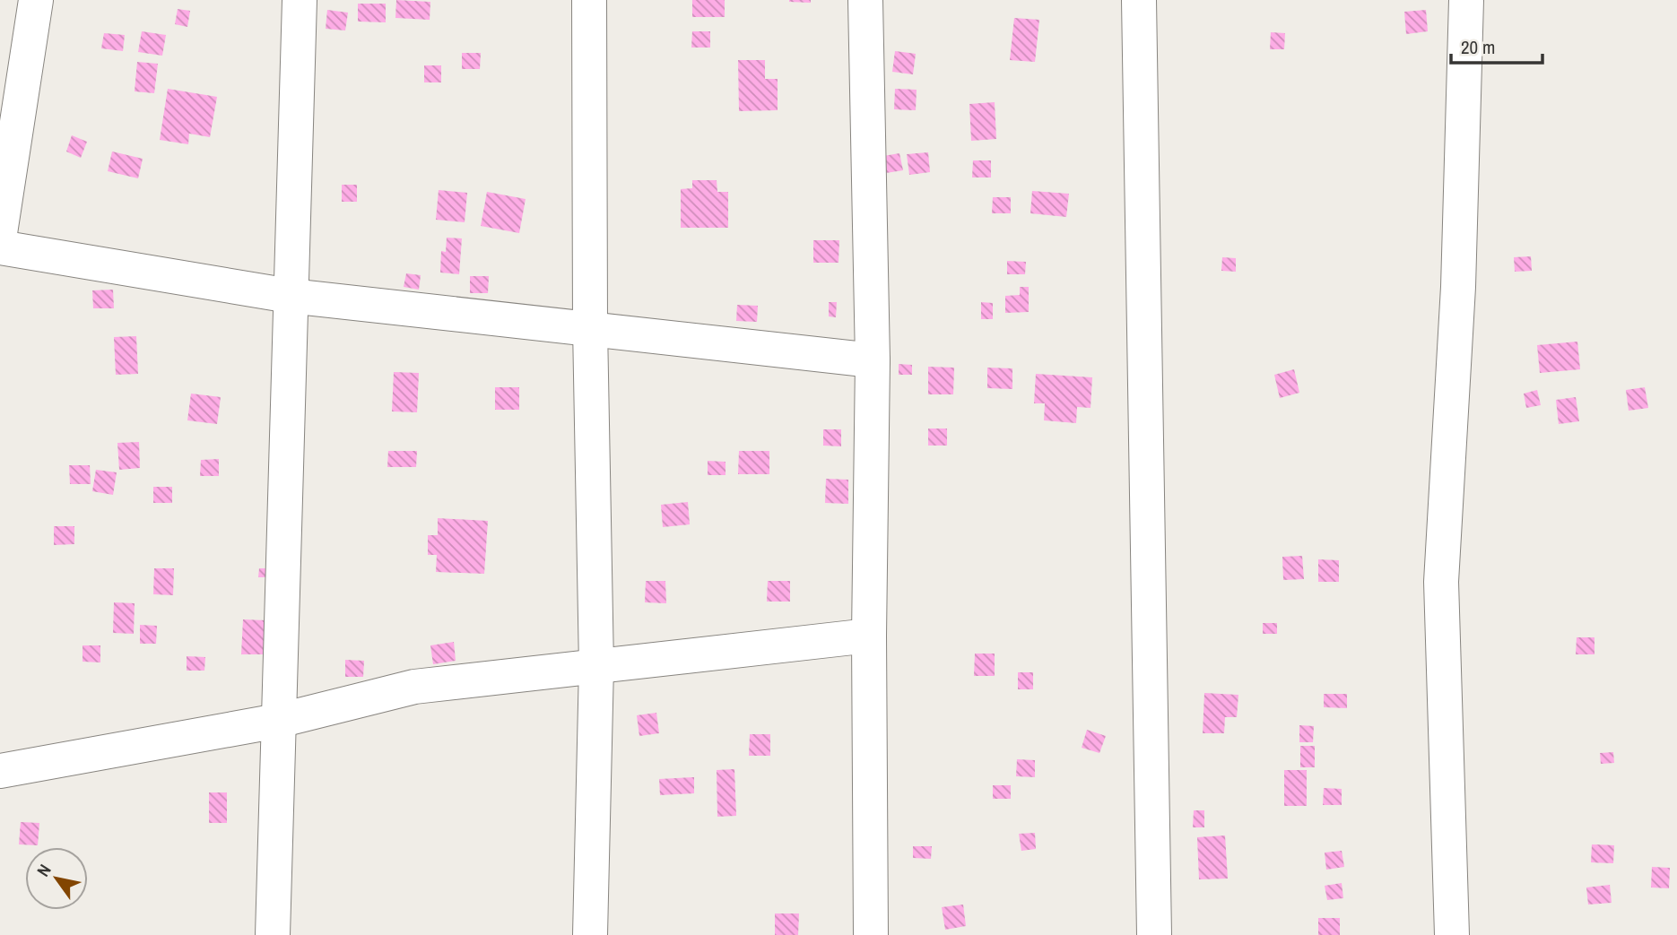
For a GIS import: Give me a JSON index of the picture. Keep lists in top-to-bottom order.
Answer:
{
  "scale_bar": "20 m",
  "north": "top left"
}
